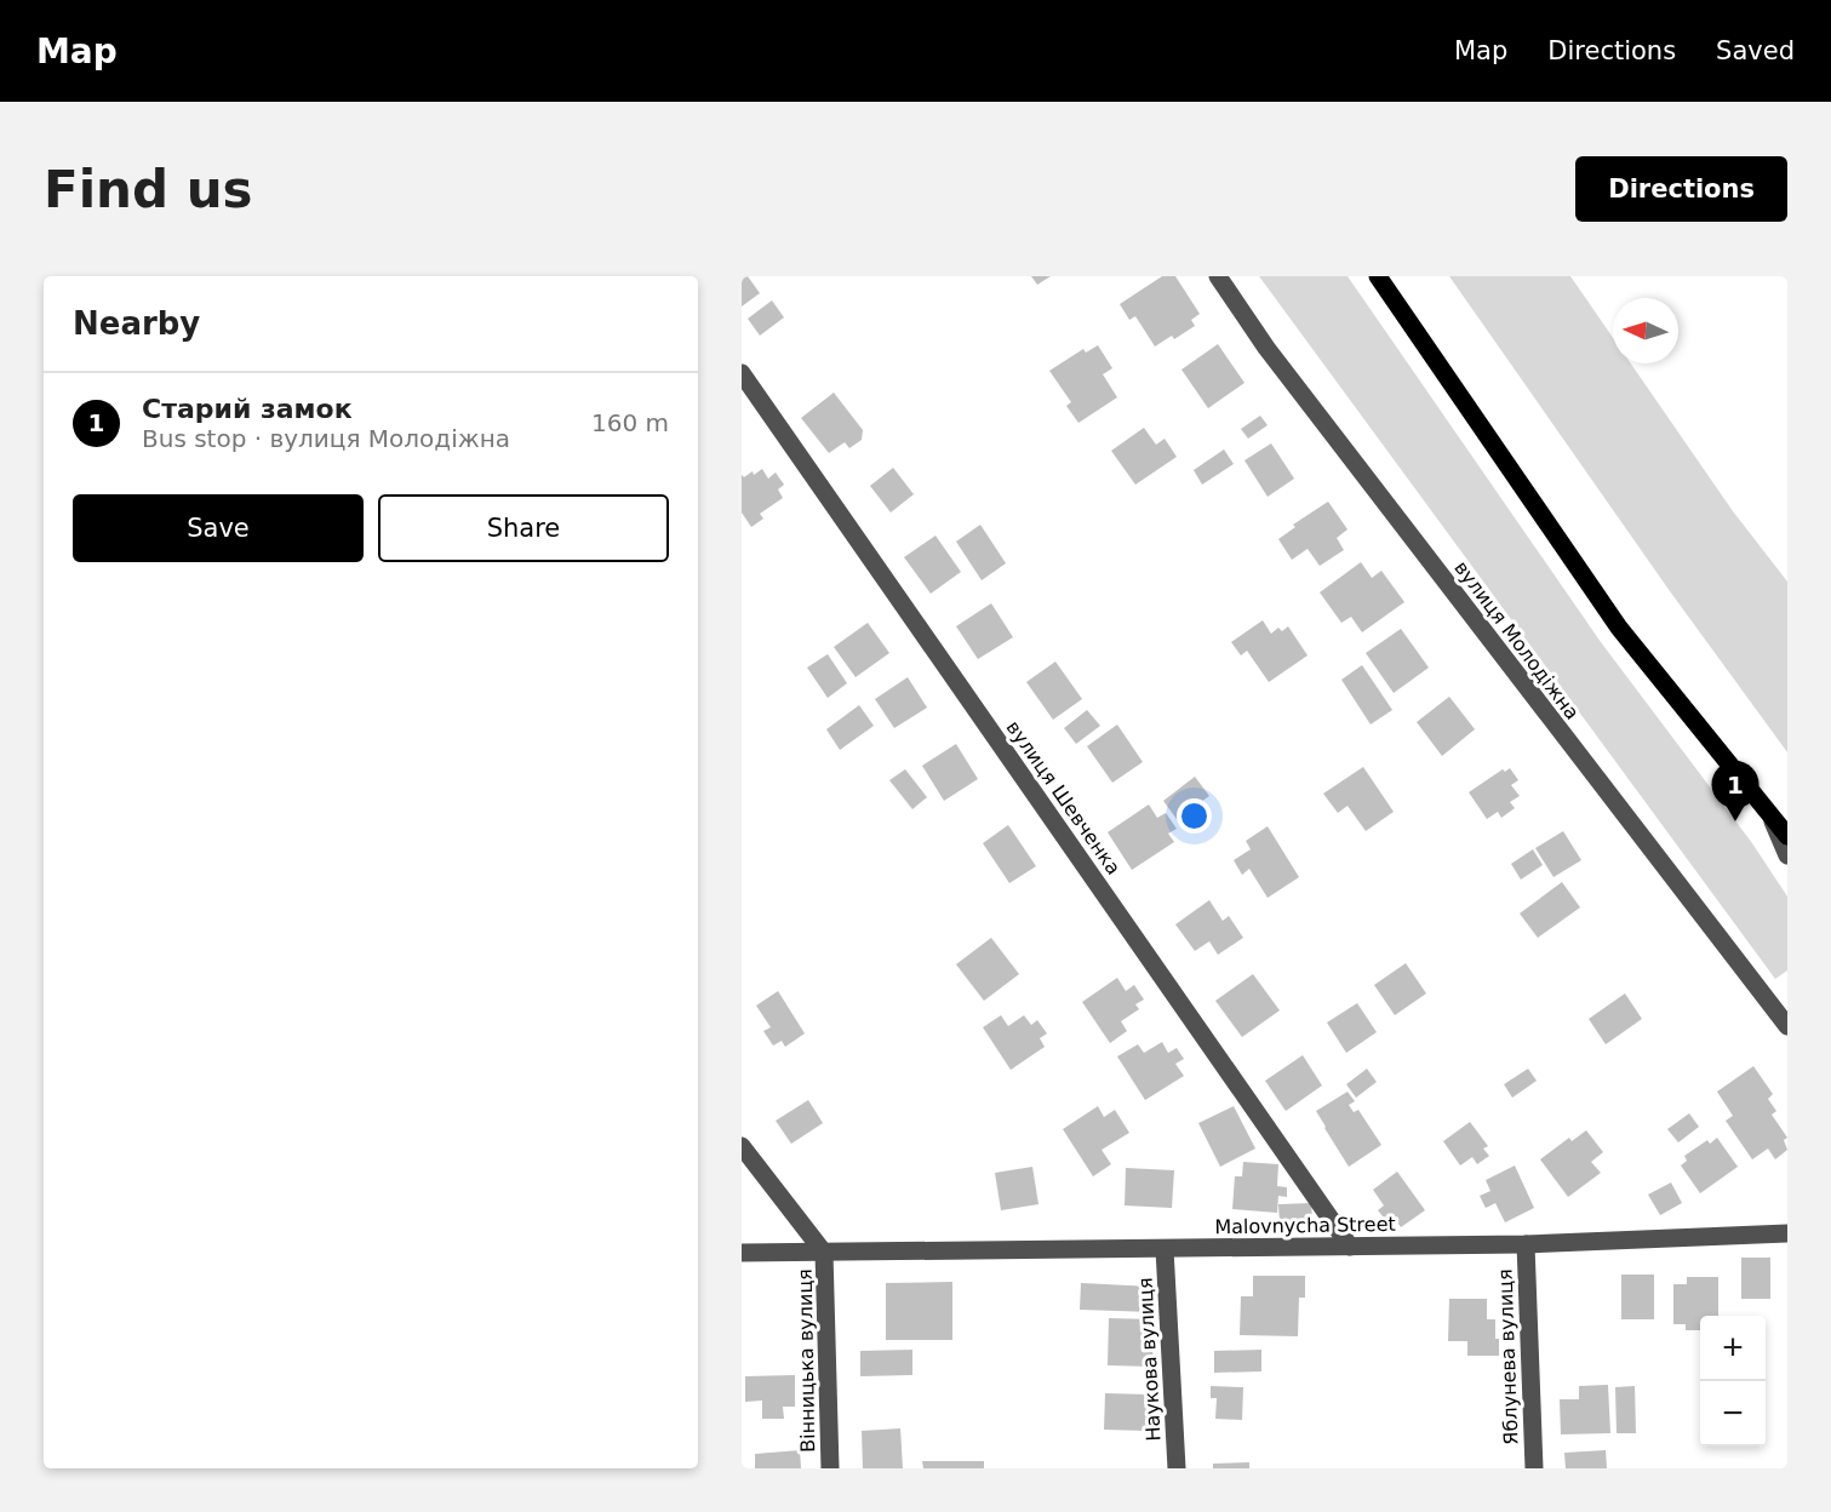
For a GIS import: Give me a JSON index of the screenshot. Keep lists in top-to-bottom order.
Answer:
{
  "streets": {
    "street": [
      "вулиця Молодіжна",
      "вулиця Шевченка",
      "Malovnycha Street",
      "Яблунева вулиця",
      "Наукова вулиця",
      "Вінницька вулиця"
    ]
  },
  "crossings": [
    ["вулиця Шевченка", "Malovnycha Street"],
    ["Malovnycha Street", "Яблунева вулиця"],
    ["Malovnycha Street", "Наукова вулиця"],
    ["Malovnycha Street", "Вінницька вулиця"]
  ],
  "north": "left",
  "page": {
    "header": "Map",
    "nav": ["Map", "Directions", "Saved"],
    "buttons": [
      "Directions",
      ["Save", "Share"]
    ],
    "title": "Find us",
    "heading": "Nearby",
    "list": [
      {
        "mark": "1",
        "name": "Старий замок",
        "note": "Bus stop · вулиця Молодіжна",
        "value": "160 m"
      }
    ],
    "pins": "1",
    "map_buttons": ["+", "−"]
  }
}
